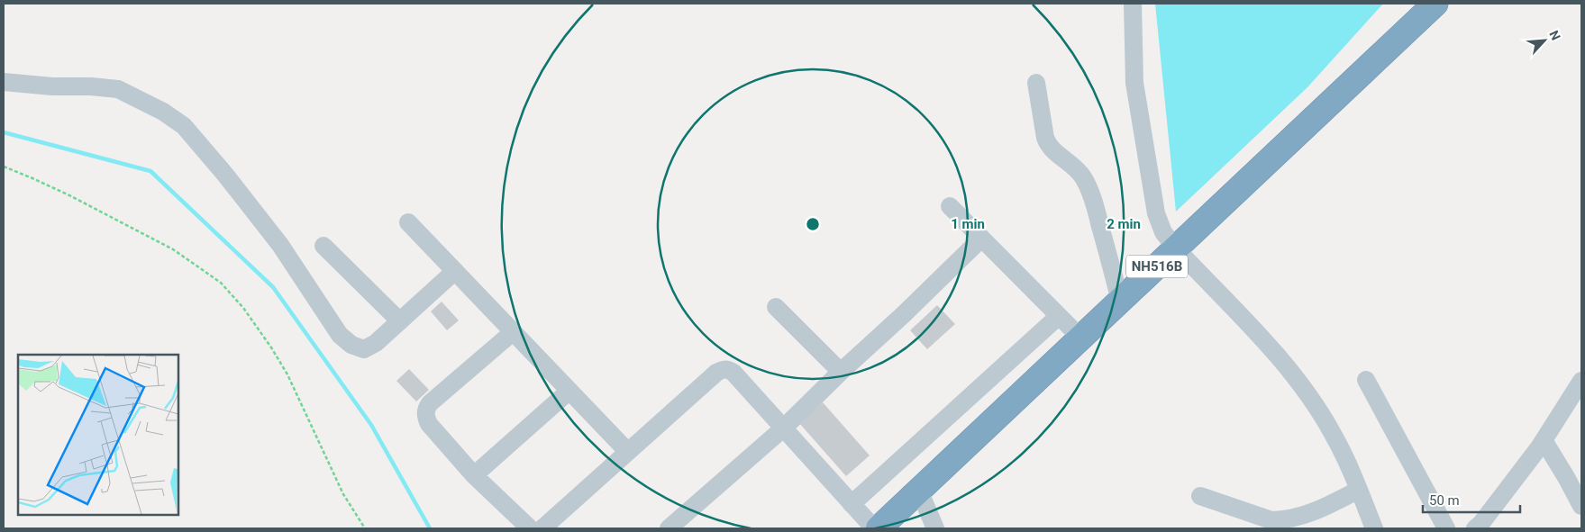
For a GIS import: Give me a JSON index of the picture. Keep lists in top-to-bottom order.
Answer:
{
  "streets": {
    "highway": ["NH516B"]
  },
  "scale_bar": "50 m",
  "north": "top right",
  "rings": ["1 min", "2 min"]
}
